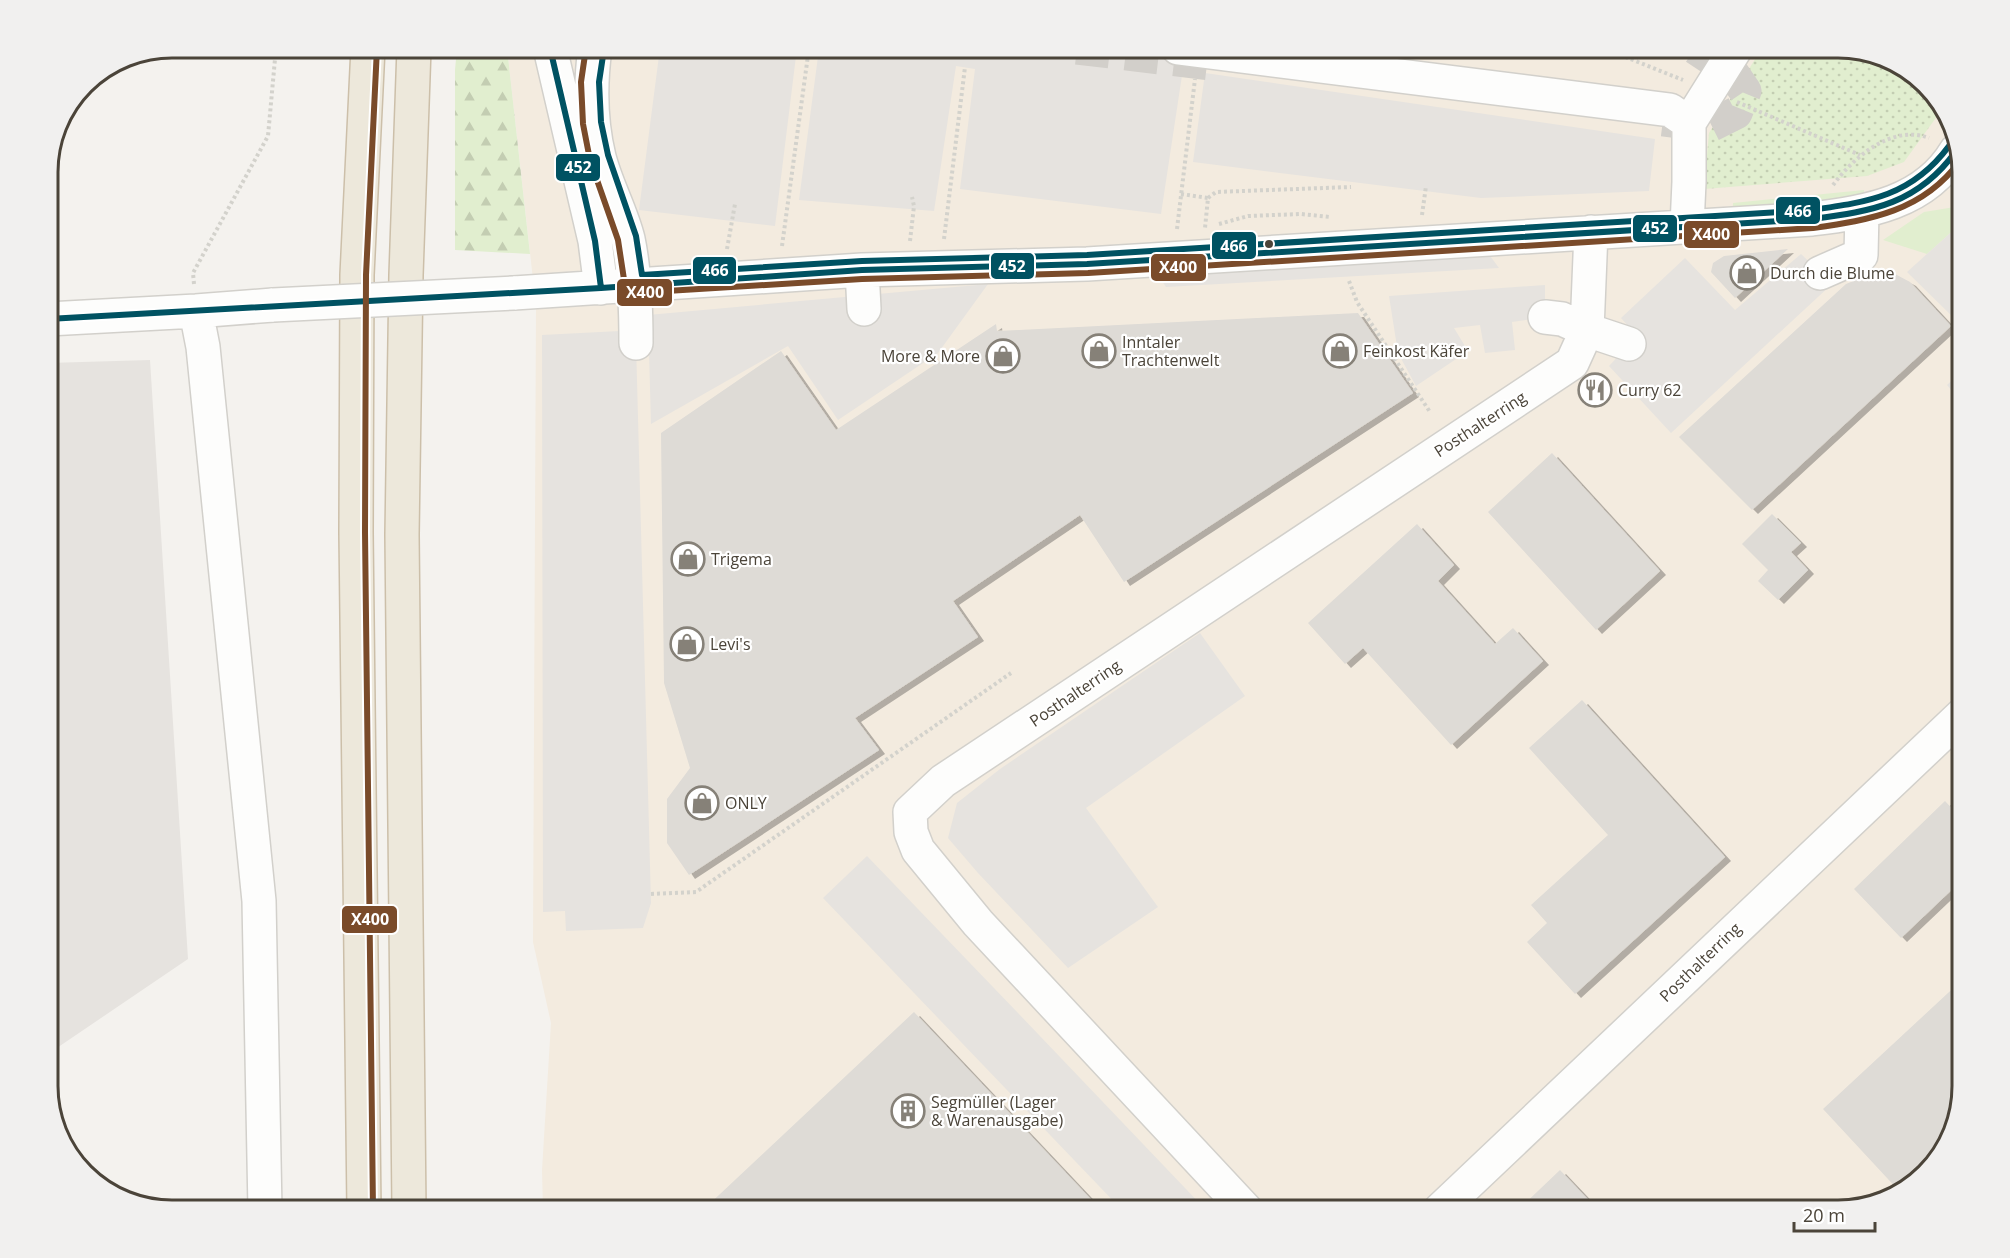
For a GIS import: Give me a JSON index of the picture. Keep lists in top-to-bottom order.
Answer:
{
  "streets": {
    "street": ["Posthalterring"]
  },
  "places": {
    "shop": [
      "Durch die Blume",
      "Inntaler Trachtenwelt",
      "Feinkost Käfer",
      "More & More",
      "Trigema",
      "Levi's",
      "ONLY"
    ],
    "restaurant": ["Curry 62"],
    "building": ["Segmüller (Lager & Warenausgabe)"]
  },
  "lines": ["transit line 466", "transit line X400", "transit line 452"],
  "scale_bar": "20 m"
}
